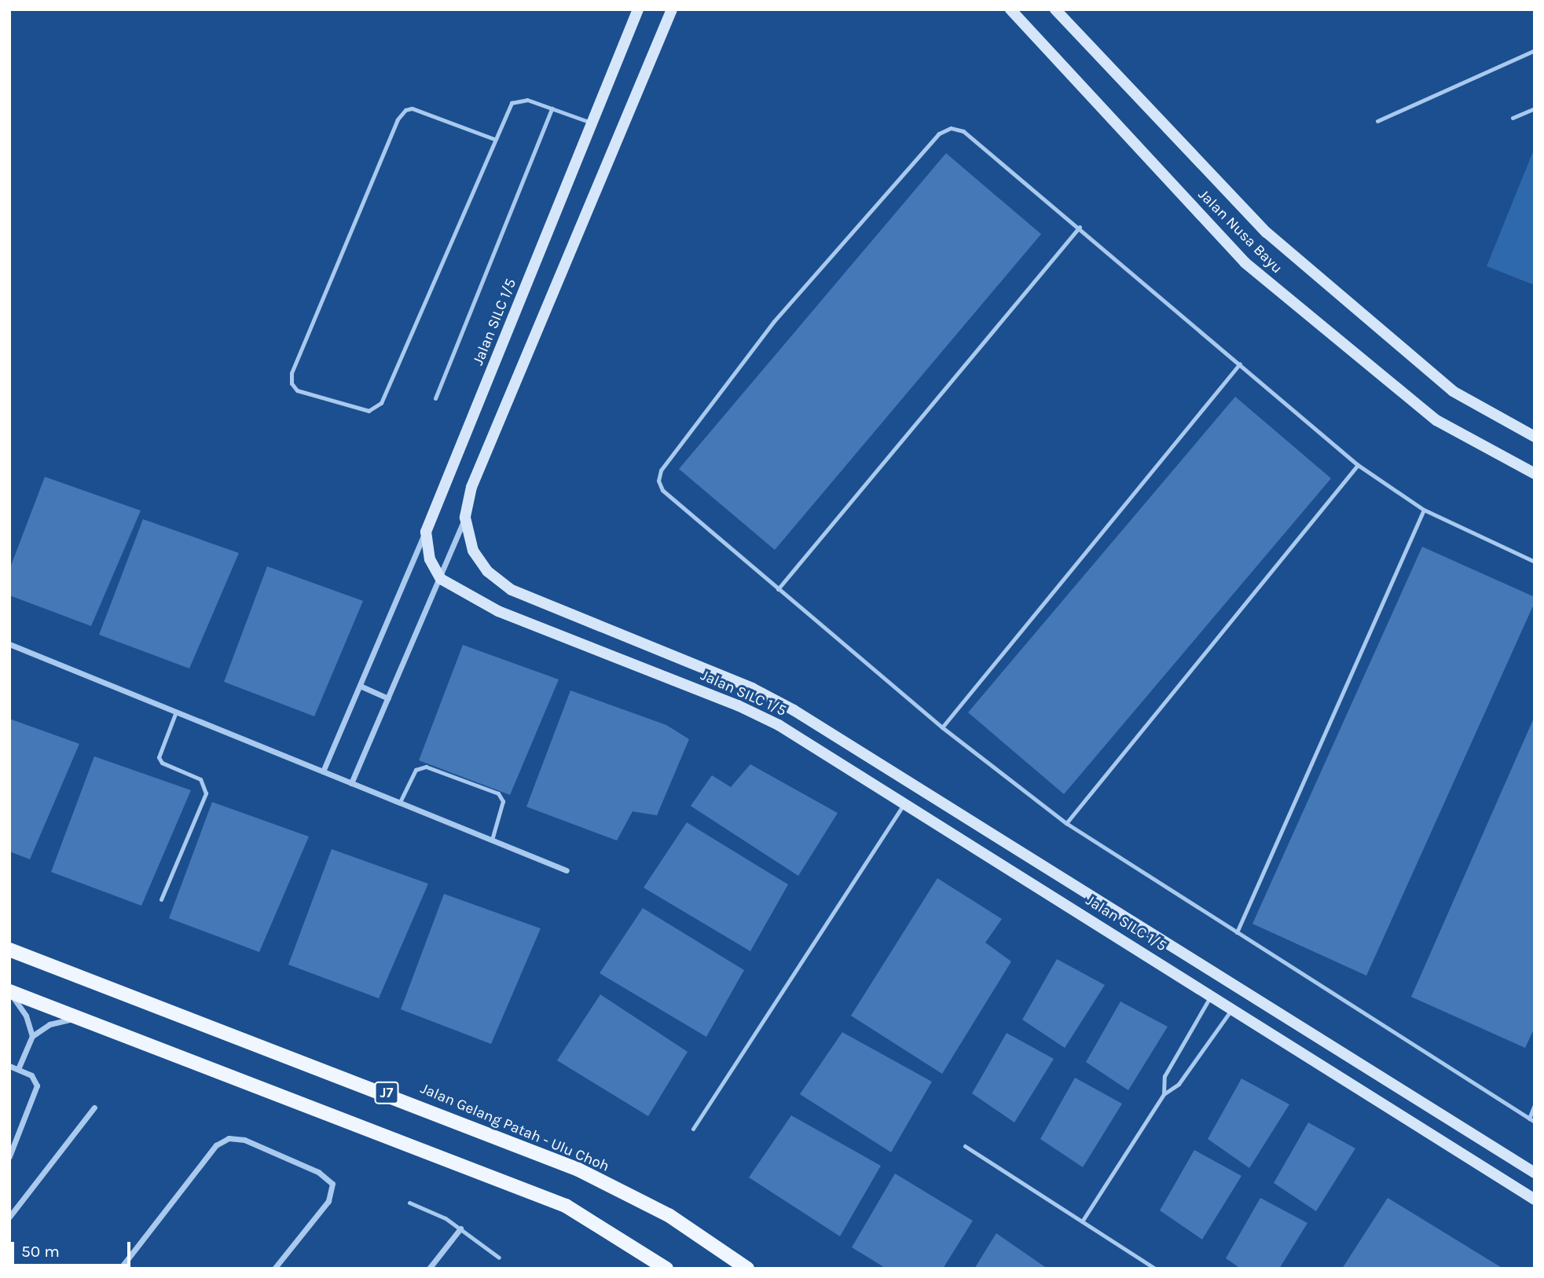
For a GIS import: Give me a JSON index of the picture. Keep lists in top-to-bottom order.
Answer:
{
  "streets": {
    "main road": ["J7", "Jalan Gelang Patah - Ulu Choh"],
    "street": ["Jalan Nusa Bayu", "Jalan SILC 1/5"]
  },
  "scale_bar": "50 m"
}
